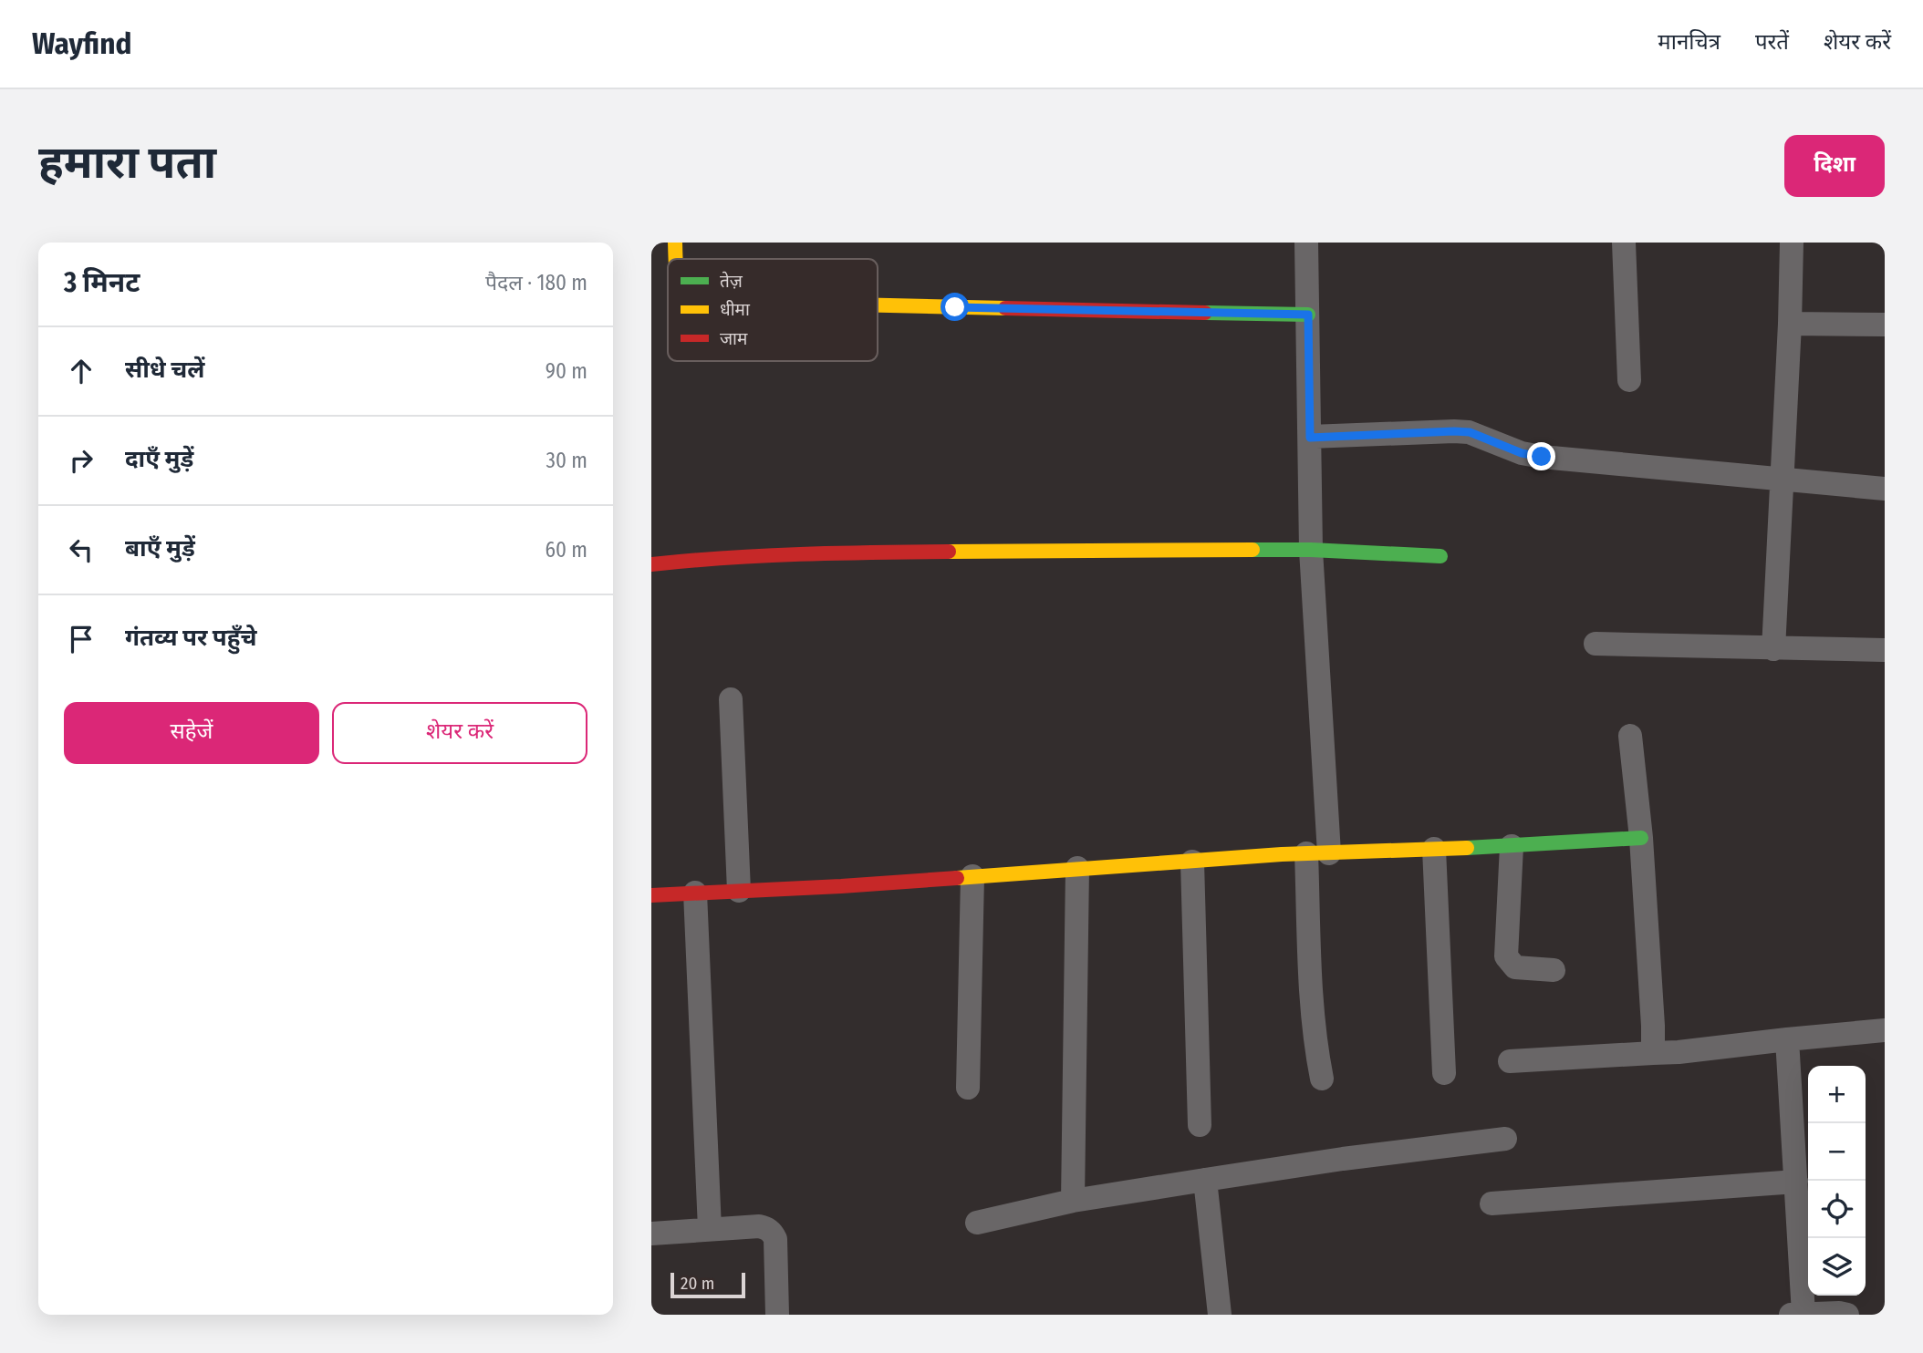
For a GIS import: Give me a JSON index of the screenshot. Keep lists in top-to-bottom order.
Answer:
{
  "legend": ["तेज़", "धीमा", "जाम"],
  "scale_bar": "20 m",
  "page": {
    "header": "Wayfind",
    "nav": ["मानचित्र", "परतें", "शेयर करें"],
    "buttons": [
      "दिशा",
      ["सहेजें", "शेयर करें"]
    ],
    "title": "हमारा पता",
    "heading": ["3 मिनट", "पैदल · 180 m"],
    "list": [
      ["सीधे चलें", "90 m"],
      ["दाएँ मुड़ें", "30 m"],
      ["बाएँ मुड़ें", "60 m"],
      "गंतव्य पर पहुँचे"
    ],
    "map_buttons": ["+", "−"],
    "scale": "20 m"
  }
}
